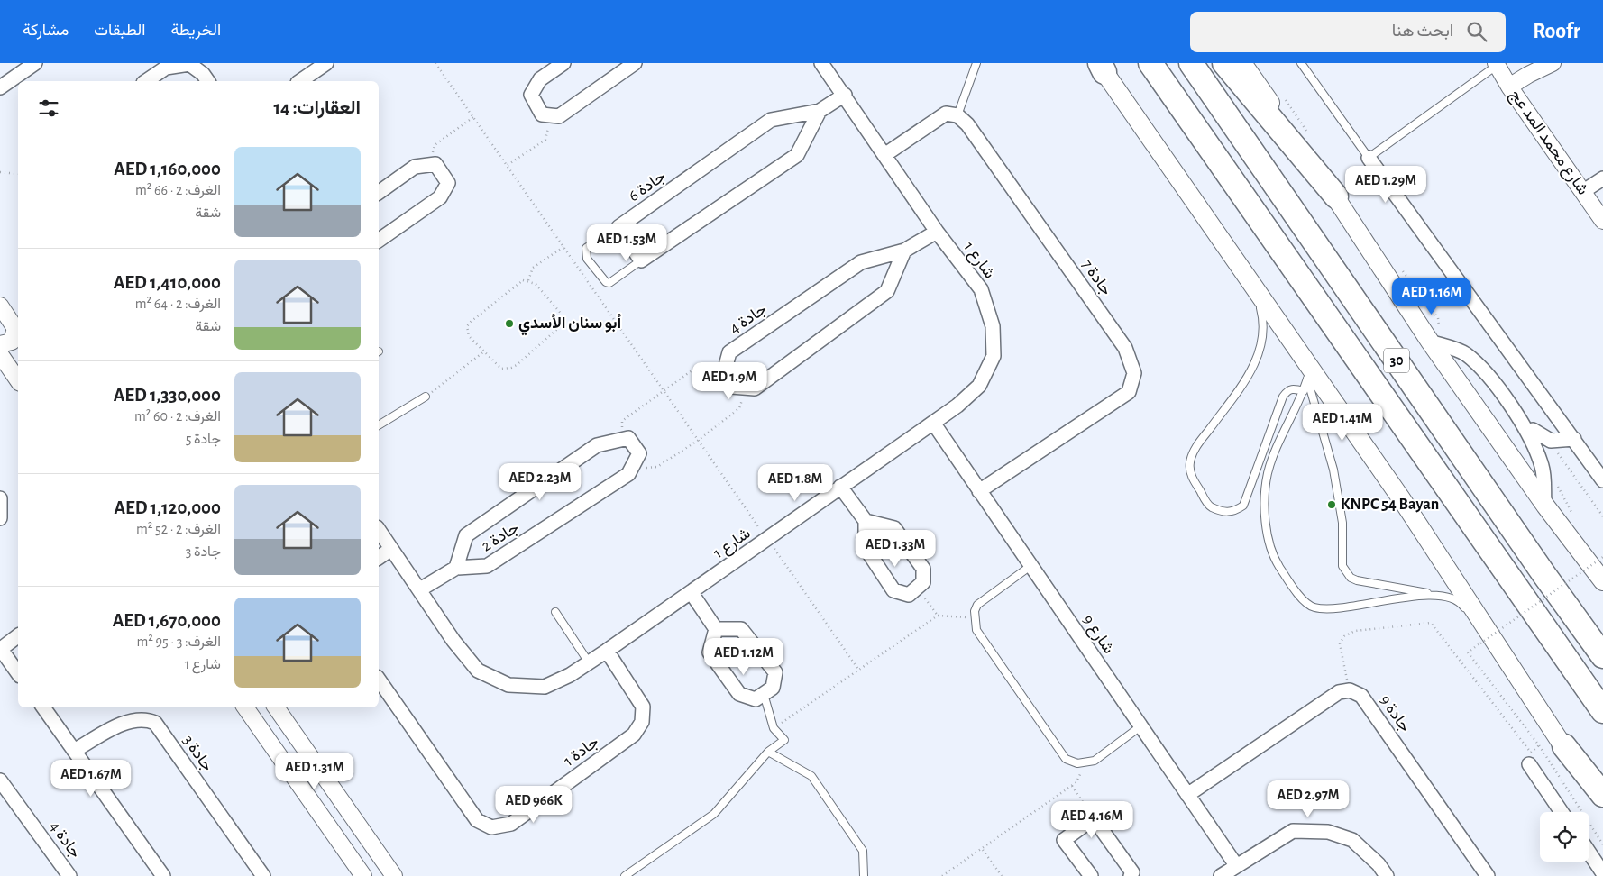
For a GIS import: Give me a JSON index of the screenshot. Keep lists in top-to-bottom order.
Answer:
{
  "streets": {
    "highway": ["30"],
    "street": [
      "شارع محمد المد عج",
      "جادة 6",
      "شارع 1",
      "جادة 7",
      "جادة 4",
      "جادة 2",
      "شارع 9",
      "جادة 9",
      "جادة 1",
      "جادة 3"
    ]
  },
  "crossings": [
    ["جادة 6", "شارع 1"],
    ["شارع 1", "جادة 4"],
    ["شارع 1", "جادة 2"],
    ["شارع 1", "شارع 9"],
    ["شارع 1", "جادة 1"],
    ["جادة 7", "شارع 9"]
  ],
  "places": ["أبو سنان الأسدي", "KNPC 54 Bayan"],
  "page": {
    "header": "Roofr",
    "search": "ابحث هنا",
    "nav": ["الخريطة", "الطبقات", "مشاركة"],
    "heading": "العقارات: 14",
    "list": [
      {
        "name": "AED 1,160,000",
        "note": "الغرف: 2 · 66 m² · شقة"
      },
      {
        "name": "AED 1,410,000",
        "note": "الغرف: 2 · 64 m² · شقة"
      },
      {
        "name": "AED 1,330,000",
        "note": "الغرف: 2 · 60 m² · جادة 5"
      },
      {
        "name": "AED 1,120,000",
        "note": "الغرف: 2 · 52 m² · جادة 3"
      },
      {
        "name": "AED 1,670,000",
        "note": "الغرف: 3 · 95 m² · شارع 1"
      }
    ],
    "price": [
      "AED 1.29M",
      "AED 1.53M",
      "AED 1.16M",
      "AED 1.9M",
      "AED 1.41M",
      "AED 2.23M",
      "AED 1.8M",
      "AED 1.33M",
      "AED 1.12M",
      "AED 1.31M",
      "AED 1.67M",
      "AED 2.97M",
      "AED 966K",
      "AED 4.16M"
    ]
  }
}
